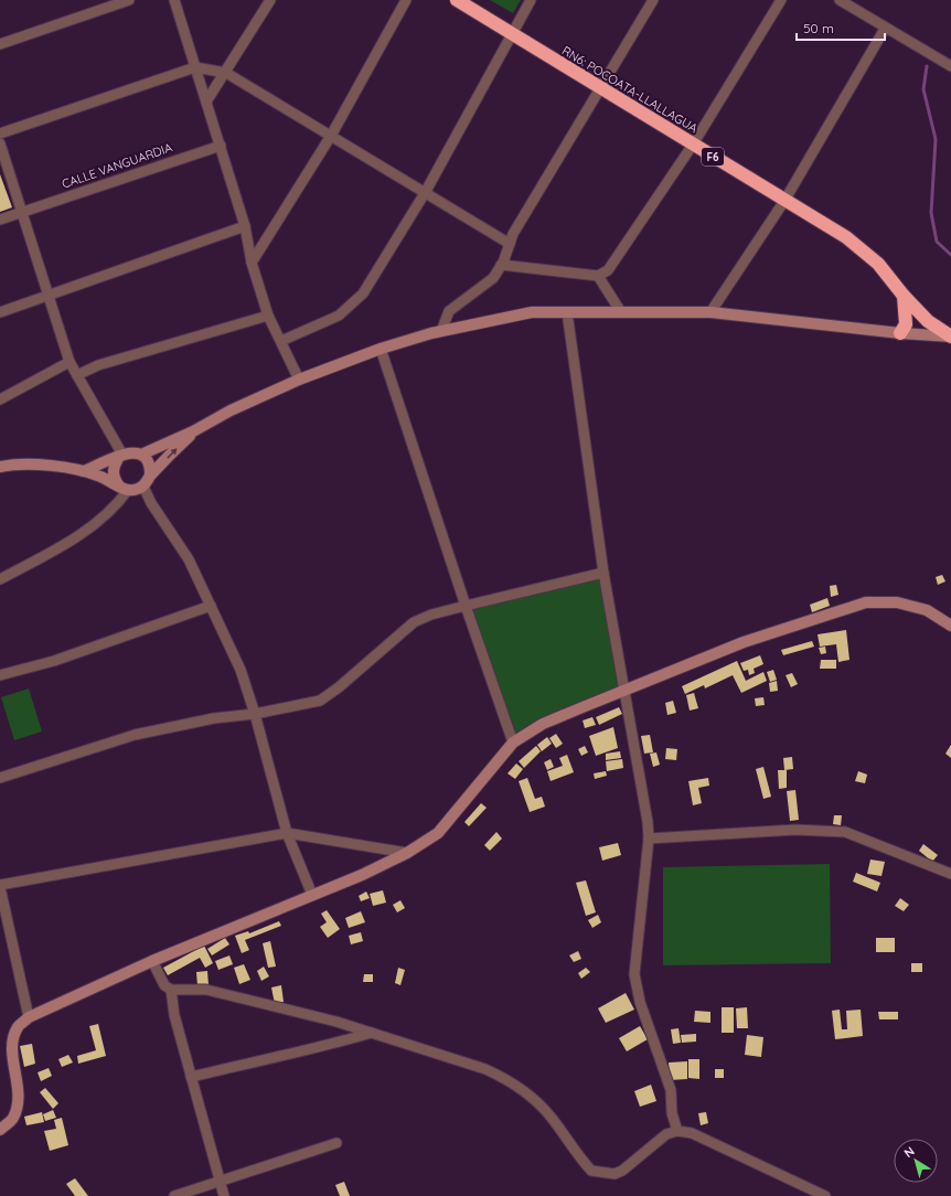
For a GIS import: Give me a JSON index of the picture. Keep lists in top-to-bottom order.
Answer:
{
  "streets": {
    "highway": ["RN6: POCOATA-LLALLAGUA", "F6"],
    "street": ["CALLE VANGUARDIA"]
  },
  "scale_bar": "50 m",
  "north": "top left"
}
